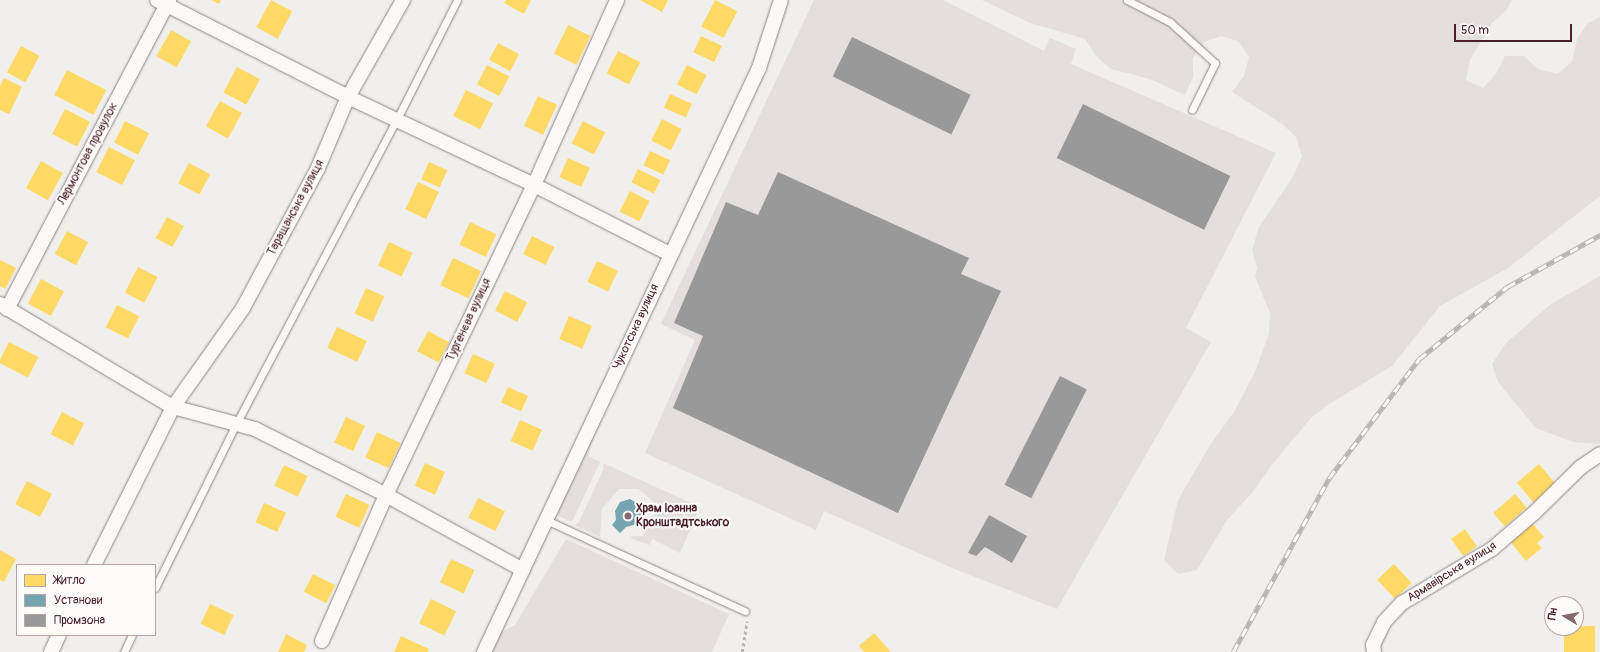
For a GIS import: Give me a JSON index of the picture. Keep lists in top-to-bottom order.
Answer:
{
  "streets": {
    "street": [
      "Лермонтова провулок",
      "Таращанська вулиця",
      "Тургенєва вулиця",
      "Чукотська вулиця",
      "Армавірська вулиця"
    ]
  },
  "places": ["Храм Іоанна Кронштадтського"],
  "legend": ["Житло", "Установи", "Промзона"],
  "scale_bar": "50 m",
  "north": "left"
}
